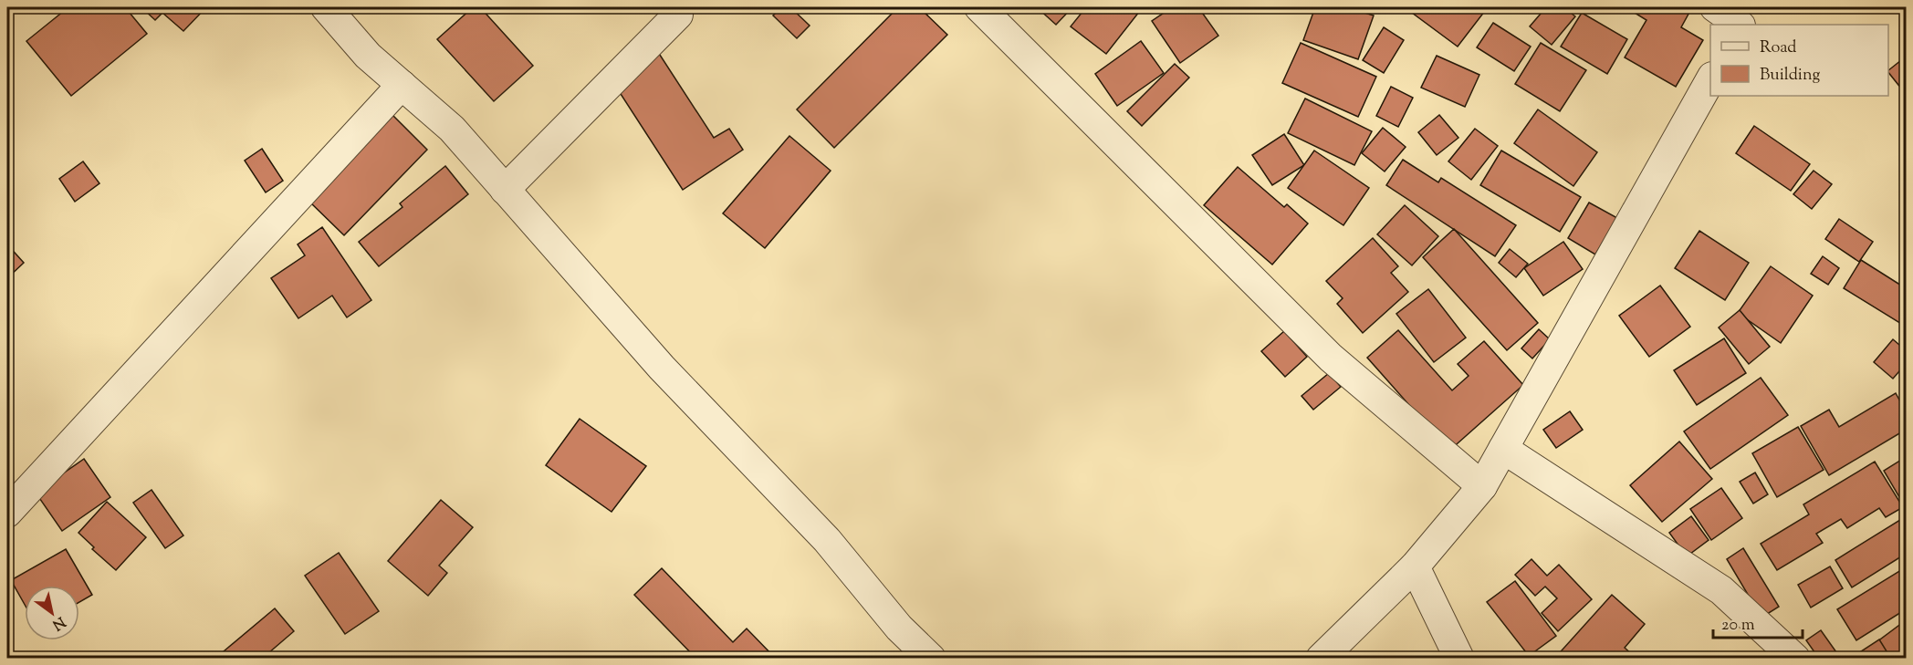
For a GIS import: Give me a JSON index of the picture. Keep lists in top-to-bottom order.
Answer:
{
  "legend": ["Road", "Building"],
  "scale_bar": "20 m",
  "north": "bottom right"
}
